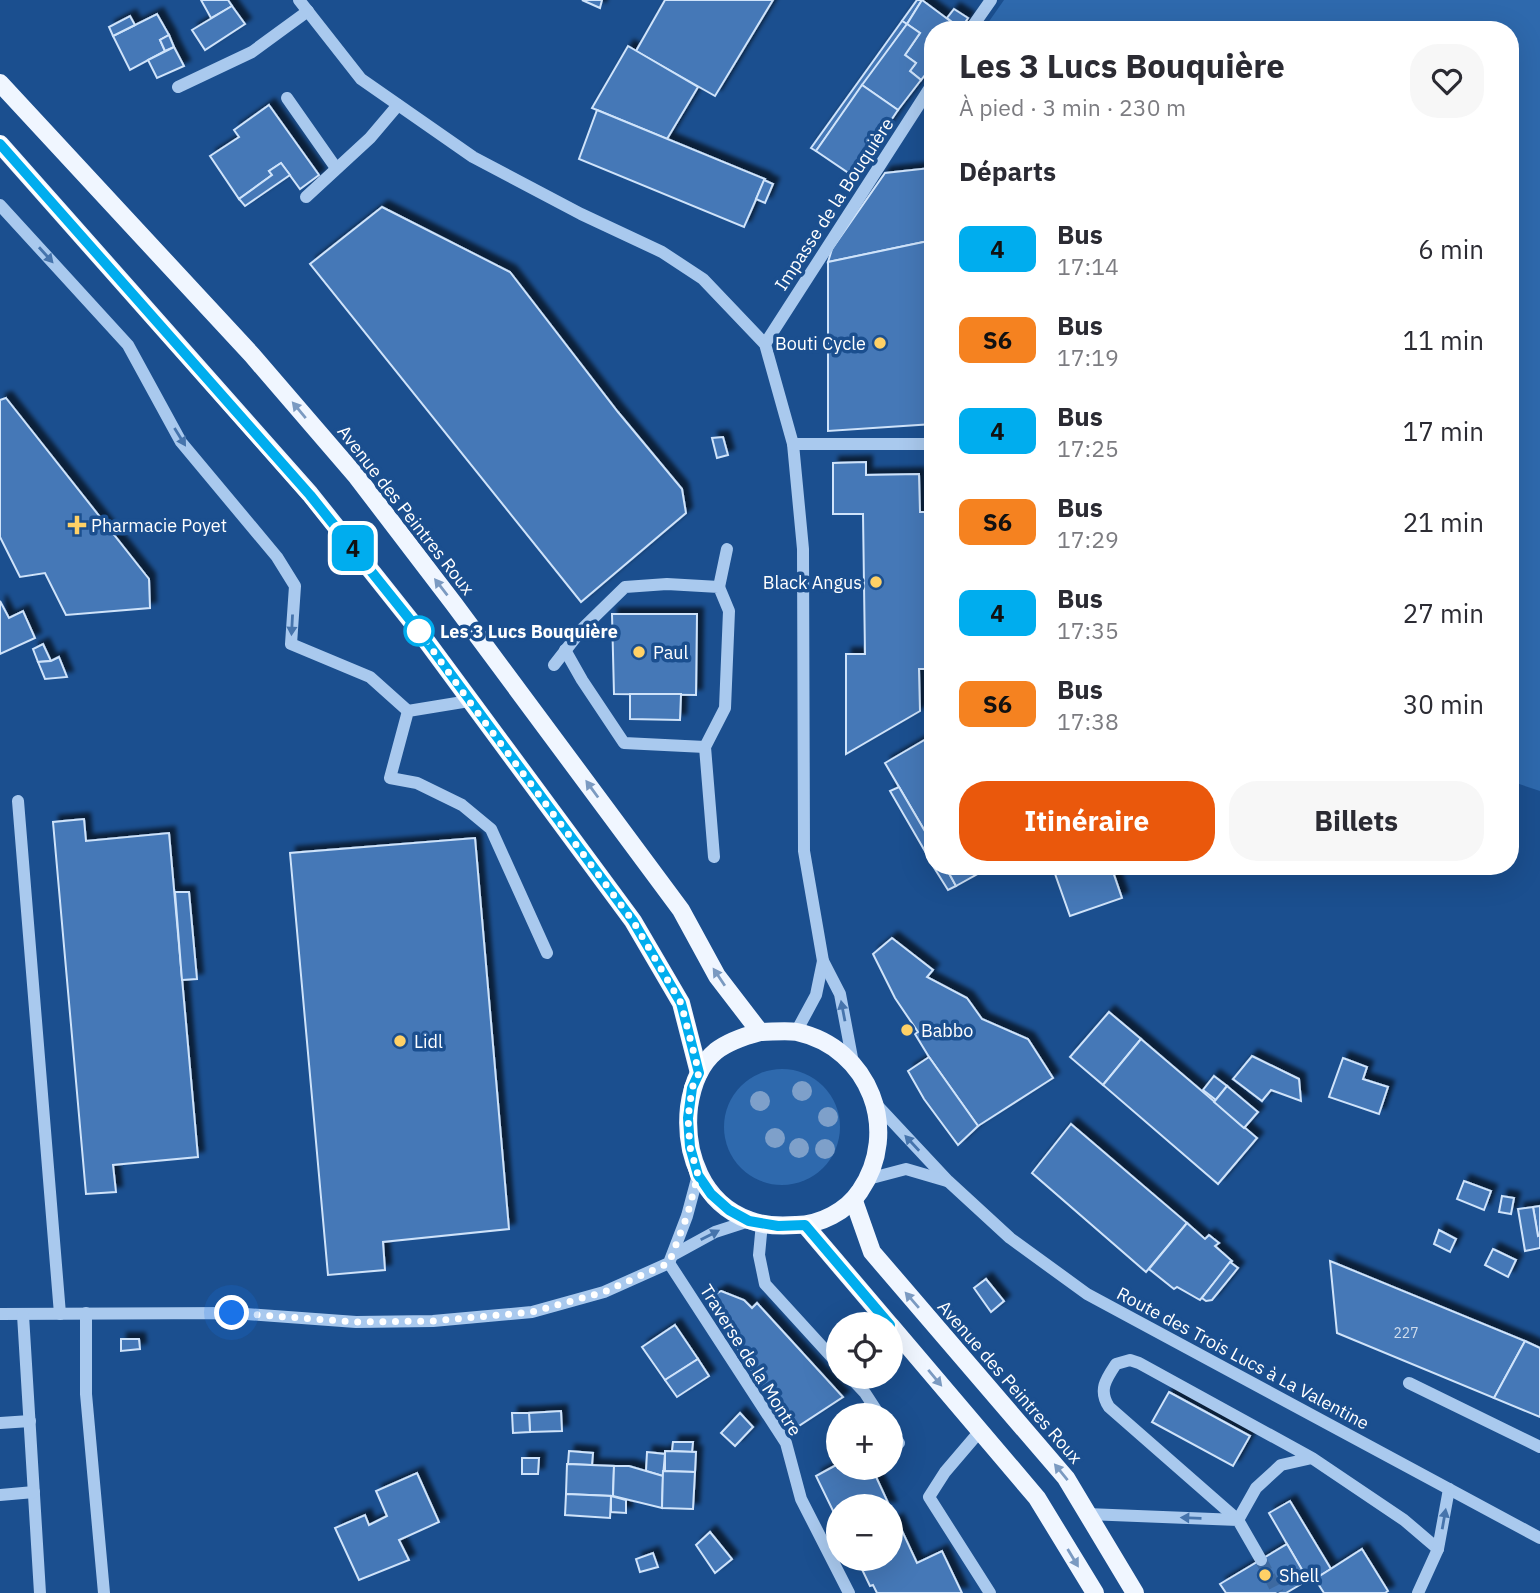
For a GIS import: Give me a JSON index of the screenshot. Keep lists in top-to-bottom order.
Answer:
{
  "streets": {
    "main road": ["Avenue des Peintres Roux"],
    "street": ["Impasse de la Bouquière", "Route des Trois Lucs à La Valentine", "Traverse de la Montre"]
  },
  "crossings": [
    ["Avenue des Peintres Roux", "Route des Trois Lucs à La Valentine"]
  ],
  "places": {
    "other": [
      "Bouti Cycle",
      "Black Angus",
      "Les 3 Lucs Bouquière",
      "Paul",
      "Babbo",
      "Lidl",
      "Shell"
    ],
    "health": ["Pharmacie Poyet"]
  },
  "lines": ["bus line 4"],
  "house_numbers": ["227"],
  "page": {
    "on_map": "4",
    "heading": [
      ["Les 3 Lucs Bouquière", "À pied · 3 min · 230 m"],
      "Départs"
    ],
    "list": [
      {
        "mark": "4",
        "name": "Bus",
        "note": "17:14",
        "value": "6 min"
      },
      {
        "mark": "S6",
        "name": "Bus",
        "note": "17:19",
        "value": "11 min"
      },
      {
        "mark": "4",
        "name": "Bus",
        "note": "17:25",
        "value": "17 min"
      },
      {
        "mark": "S6",
        "name": "Bus",
        "note": "17:29",
        "value": "21 min"
      },
      {
        "mark": "4",
        "name": "Bus",
        "note": "17:35",
        "value": "27 min"
      },
      {
        "mark": "S6",
        "name": "Bus",
        "note": "17:38",
        "value": "30 min"
      }
    ],
    "buttons": ["Itinéraire", "Billets"],
    "map_buttons": ["+", "−"]
  }
}
